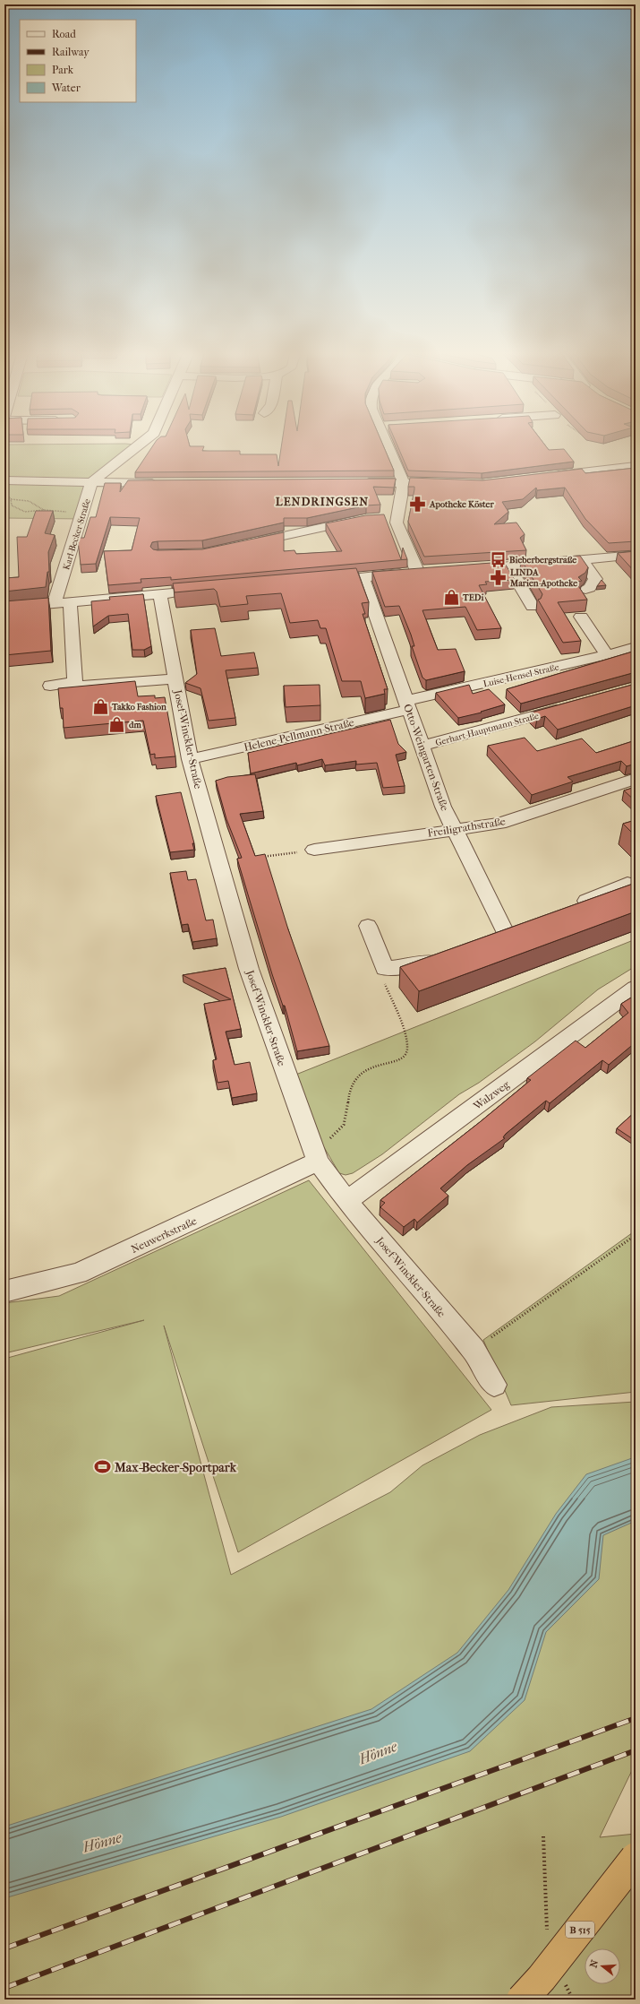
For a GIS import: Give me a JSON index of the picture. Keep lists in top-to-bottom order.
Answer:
{
  "streets": {
    "main road": ["B 515"],
    "street": [
      "Karl-Becker-Straße",
      "Luise-Hensel-Straße",
      "Gerhart-Hauptmann-Straße",
      "Helene-Pellmann-Straße",
      "Josef-Winckler-Straße",
      "Otto-Weingarten-Straße",
      "Freiligrathstraße",
      "Walzweg",
      "Neuwerkstraße"
    ]
  },
  "crossings": [
    ["Luise-Hensel-Straße", "Helene-Pellmann-Straße"],
    ["Luise-Hensel-Straße", "Otto-Weingarten-Straße"],
    ["Gerhart-Hauptmann-Straße", "Otto-Weingarten-Straße"],
    ["Helene-Pellmann-Straße", "Josef-Winckler-Straße"],
    ["Helene-Pellmann-Straße", "Otto-Weingarten-Straße"],
    ["Josef-Winckler-Straße", "Walzweg"],
    ["Josef-Winckler-Straße", "Neuwerkstraße"],
    ["Otto-Weingarten-Straße", "Freiligrathstraße"]
  ],
  "districts": ["LENDRINGSEN"],
  "water": ["Hönne"],
  "places": {
    "pharmacy": ["Apotheke Köster", "LINDA Marien-Apotheke"],
    "bus stop": ["Bieberbergstraße"],
    "shop": ["TEDi", "Takko Fashion", "dm"],
    "sports": ["Max-Becker-Sportpark"]
  },
  "legend": [
    "Road",
    "Railway",
    "Park",
    "Water"
  ],
  "north": "left"
}
